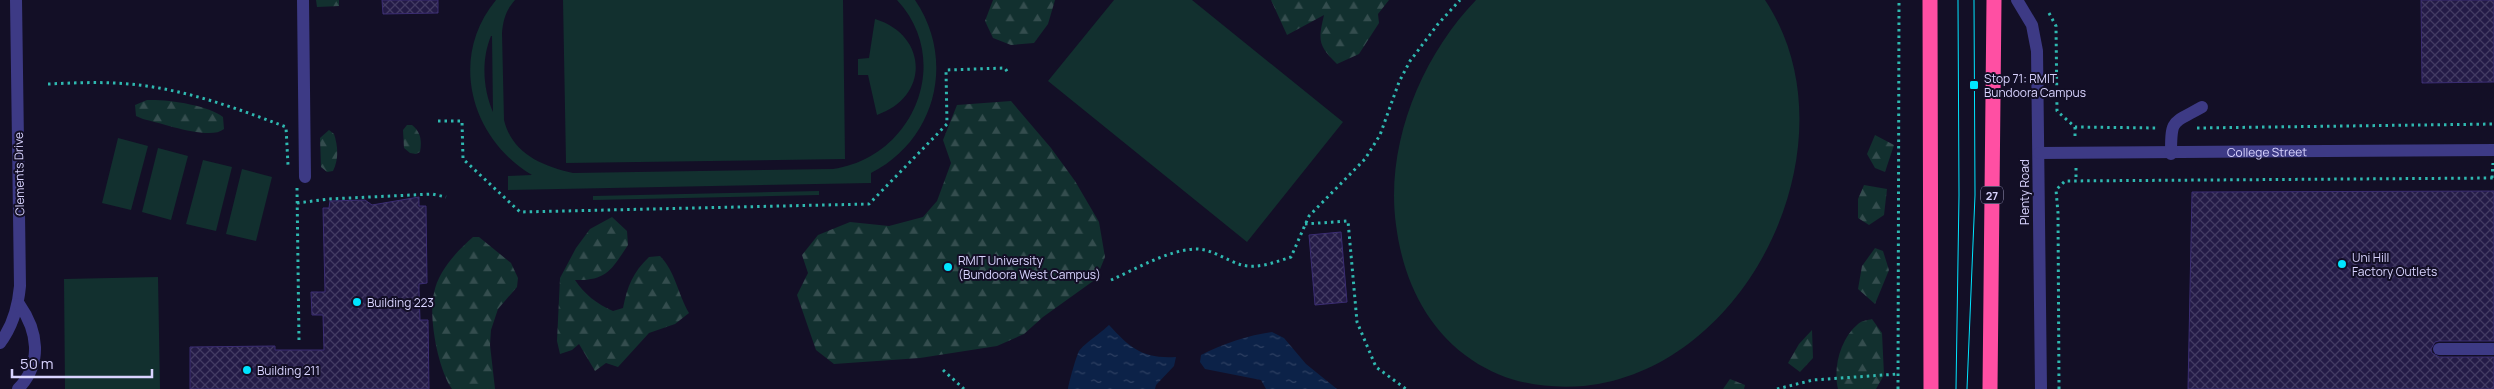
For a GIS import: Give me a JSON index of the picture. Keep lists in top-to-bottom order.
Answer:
{
  "streets": {
    "highway": ["27"],
    "street": ["College Street", "Clements Drive", "Plenty Road"]
  },
  "crossings": [
    ["College Street", "Plenty Road"]
  ],
  "places": {
    "transit": ["Stop 71: RMIT Bundoora Campus"],
    "other": [
      "Uni Hill Factory Outlets",
      "RMIT University (Bundoora West Campus)",
      "Building 223",
      "Building 211"
    ]
  },
  "scale_bar": "50 m"
}
